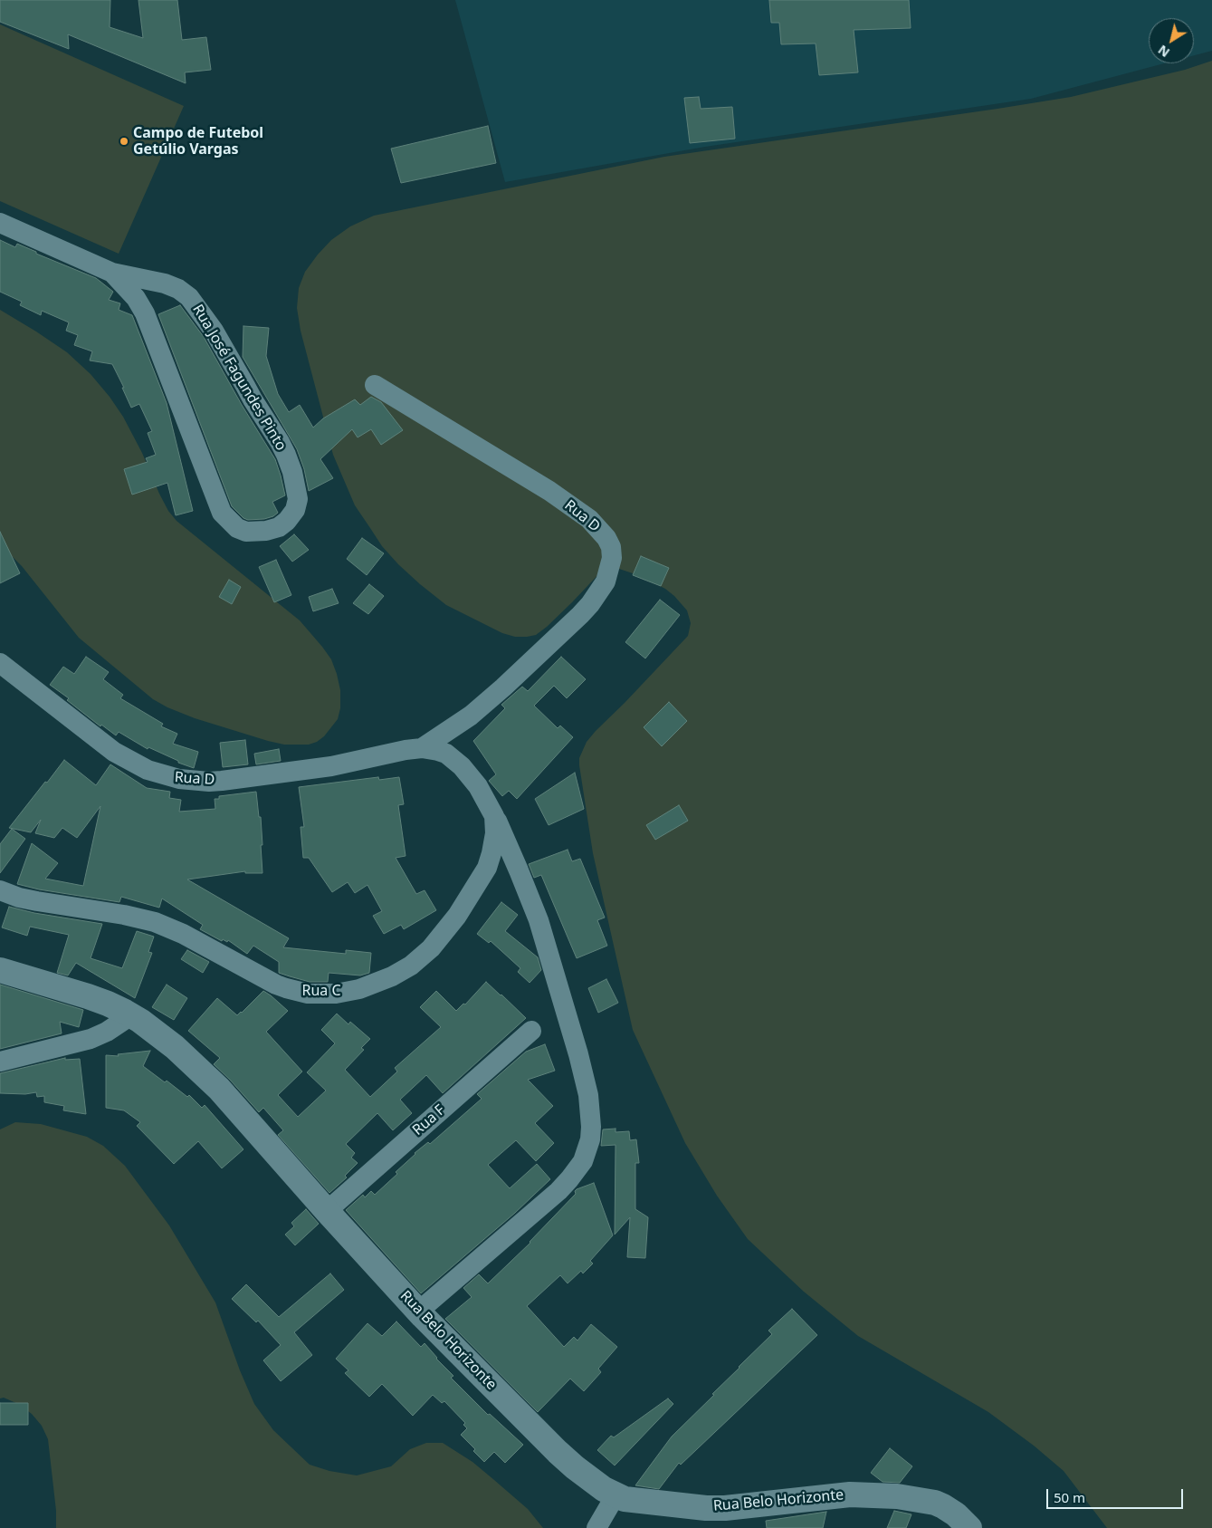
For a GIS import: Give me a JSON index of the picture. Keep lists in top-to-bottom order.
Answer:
{
  "streets": {
    "street": [
      "Rua José Fagundes Pinto",
      "Rua D",
      "Rua C",
      "Rua F",
      "Rua Belo Horizonte"
    ]
  },
  "crossings": [
    ["Rua D", "Rua C"],
    ["Rua F", "Rua Belo Horizonte"]
  ],
  "places": ["Campo de Futebol Getúlio Vargas"],
  "scale_bar": "50 m",
  "north": "bottom left"
}
